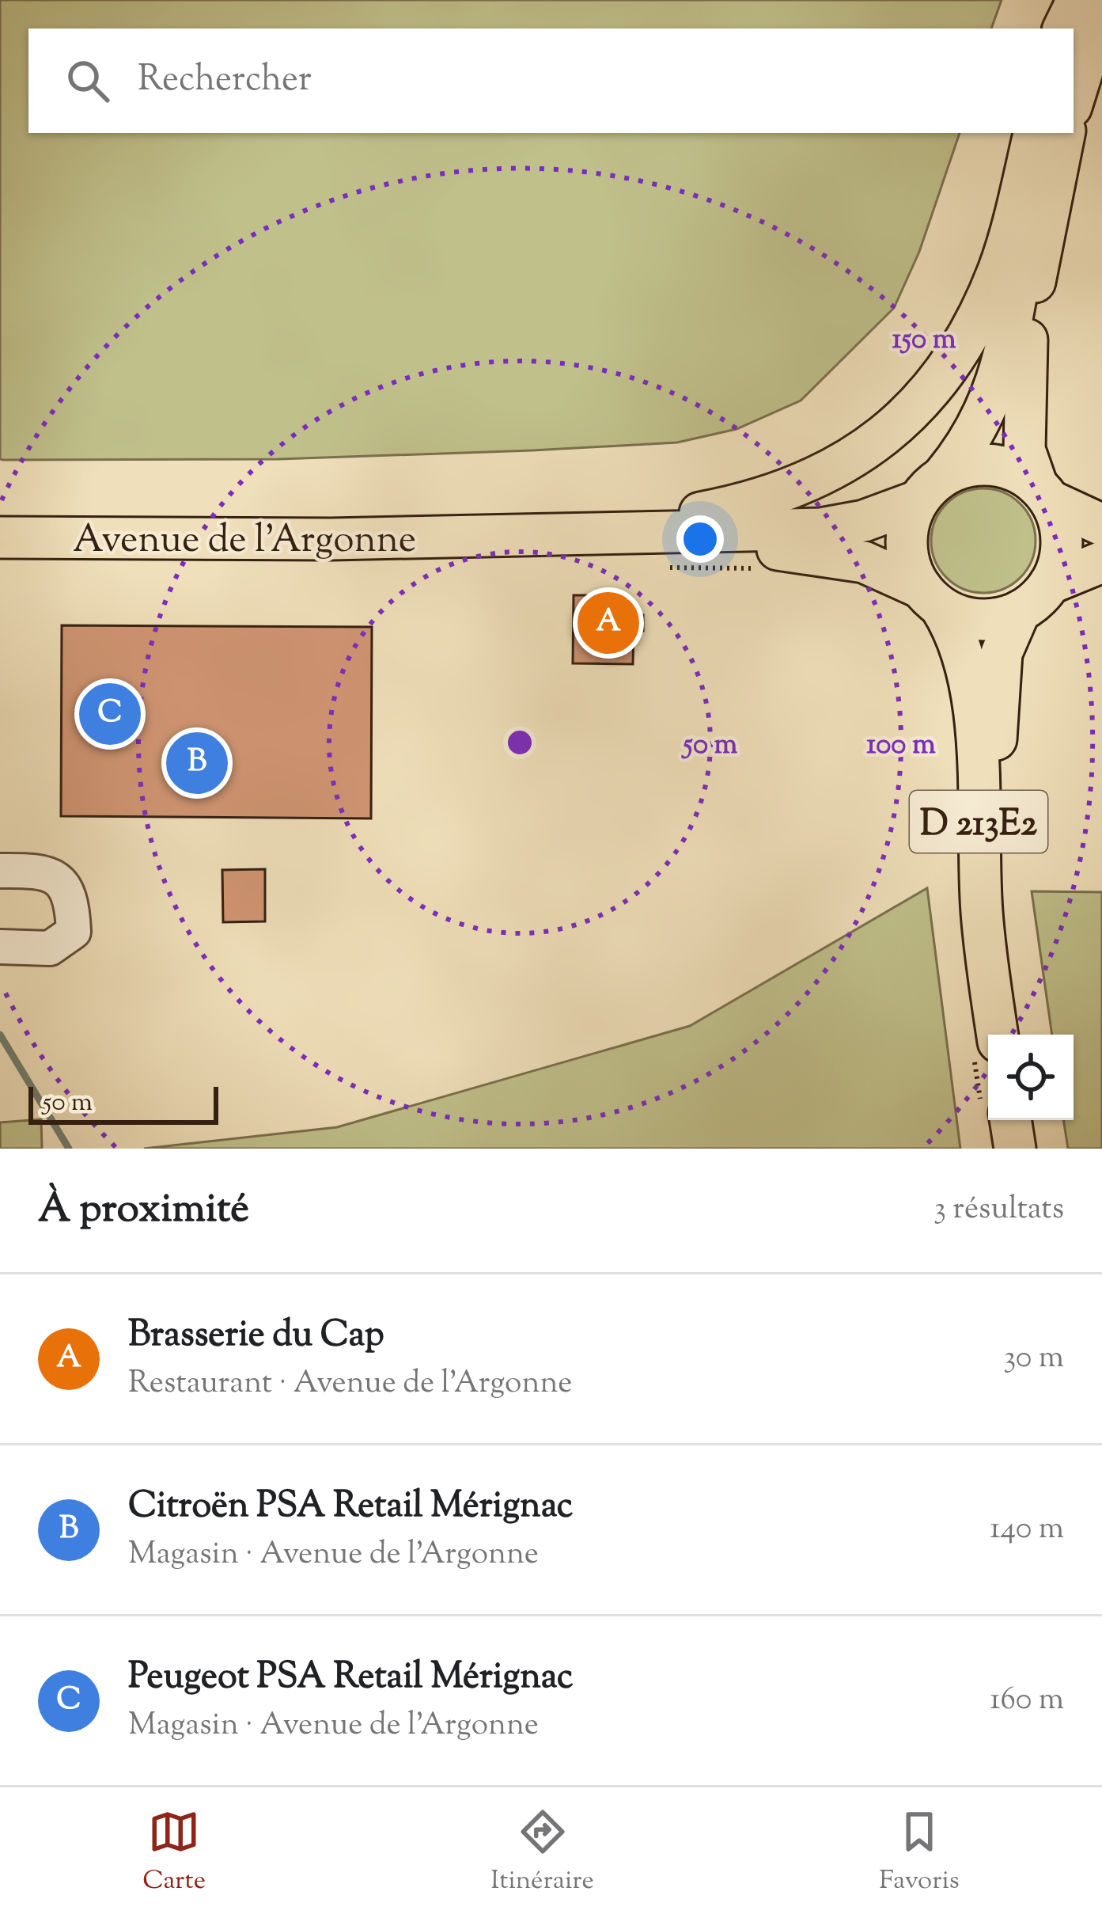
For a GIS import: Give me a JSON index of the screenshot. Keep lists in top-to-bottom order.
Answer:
{
  "streets": {
    "main road": ["Avenue de l'Argonne", "D 213E2"]
  },
  "crossings": [
    ["Avenue de l'Argonne", "D 213E2"]
  ],
  "scale_bar": "50 m",
  "page": {
    "search": "Rechercher",
    "pins": ["A", "C", "B"],
    "scale": "50 m",
    "heading": ["À proximité", "3 résultats"],
    "list": [
      {
        "mark": "A",
        "name": "Brasserie du Cap",
        "note": "Restaurant · Avenue de l'Argonne",
        "value": "30 m"
      },
      {
        "mark": "B",
        "name": "Citroën PSA Retail Mérignac",
        "note": "Magasin · Avenue de l'Argonne",
        "value": "140 m"
      },
      {
        "mark": "C",
        "name": "Peugeot PSA Retail Mérignac",
        "note": "Magasin · Avenue de l'Argonne",
        "value": "160 m"
      }
    ],
    "nav": ["Carte", "Itinéraire", "Favoris"]
  },
  "rings": ["150 m", "50 m", "100 m"]
}
